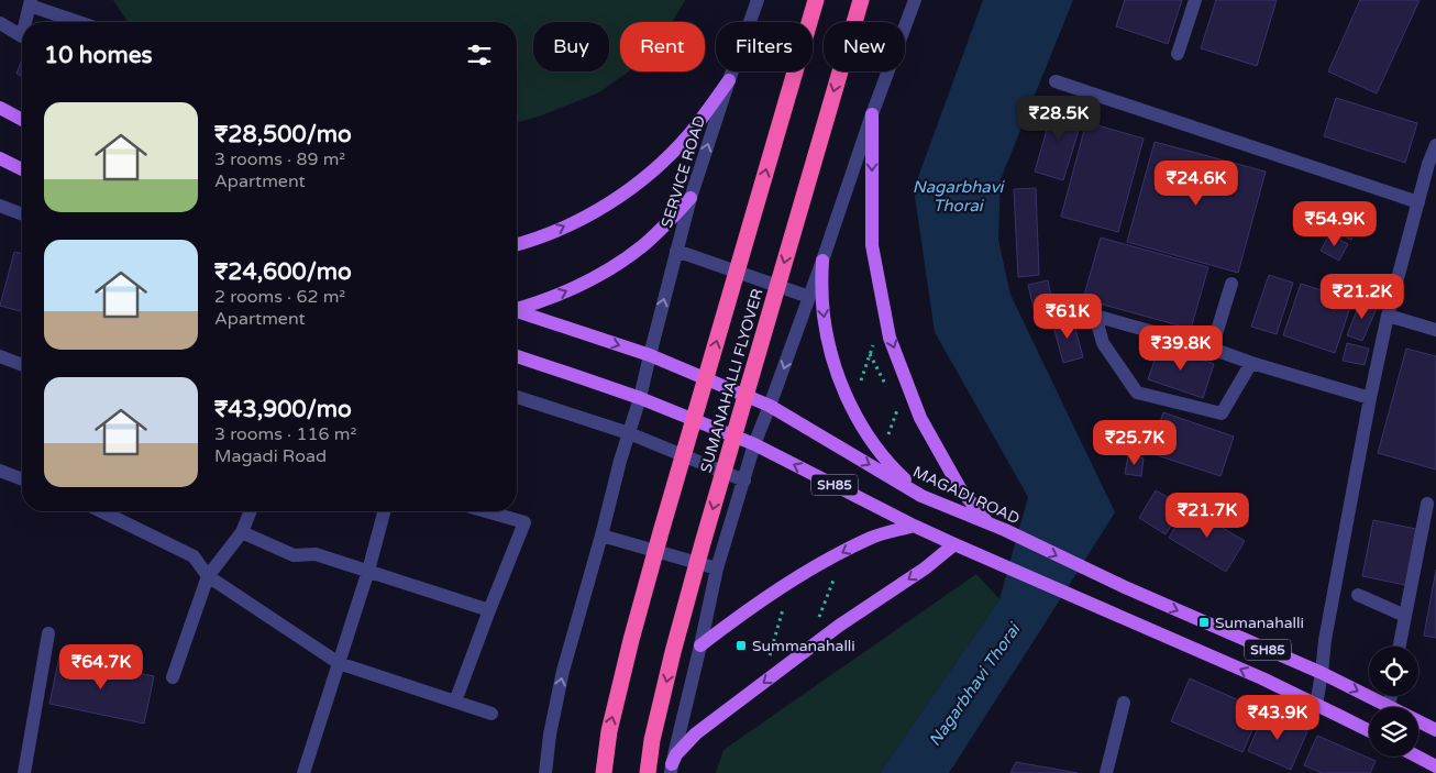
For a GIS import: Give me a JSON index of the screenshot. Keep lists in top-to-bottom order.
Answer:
{
  "streets": {
    "highway": ["SUMANAHALLI FLYOVER"],
    "main road": ["SH85", "MAGADI ROAD"],
    "street": ["SERVICE ROAD"]
  },
  "crossings": [
    ["SERVICE ROAD", "SH85"],
    ["SERVICE ROAD", "MAGADI ROAD"]
  ],
  "water": ["Nagarbhavi Thorai"],
  "places": {
    "transit": ["Sumanahalli", "Summanahalli"]
  },
  "page": {
    "chip": [
      "Buy",
      "Rent",
      "Filters",
      "New"
    ],
    "heading": "10 homes",
    "list": [
      {
        "name": "₹28,500/mo",
        "note": "3 rooms · 89 m² · Apartment"
      },
      {
        "name": "₹24,600/mo",
        "note": "2 rooms · 62 m² · Apartment"
      },
      {
        "name": "₹43,900/mo",
        "note": "3 rooms · 116 m² · Magadi Road"
      }
    ],
    "price": [
      "₹28.5K",
      "₹24.6K",
      "₹54.9K",
      "₹21.2K",
      "₹61K",
      "₹39.8K",
      "₹25.7K",
      "₹21.7K",
      "₹64.7K",
      "₹43.9K"
    ]
  }
}
